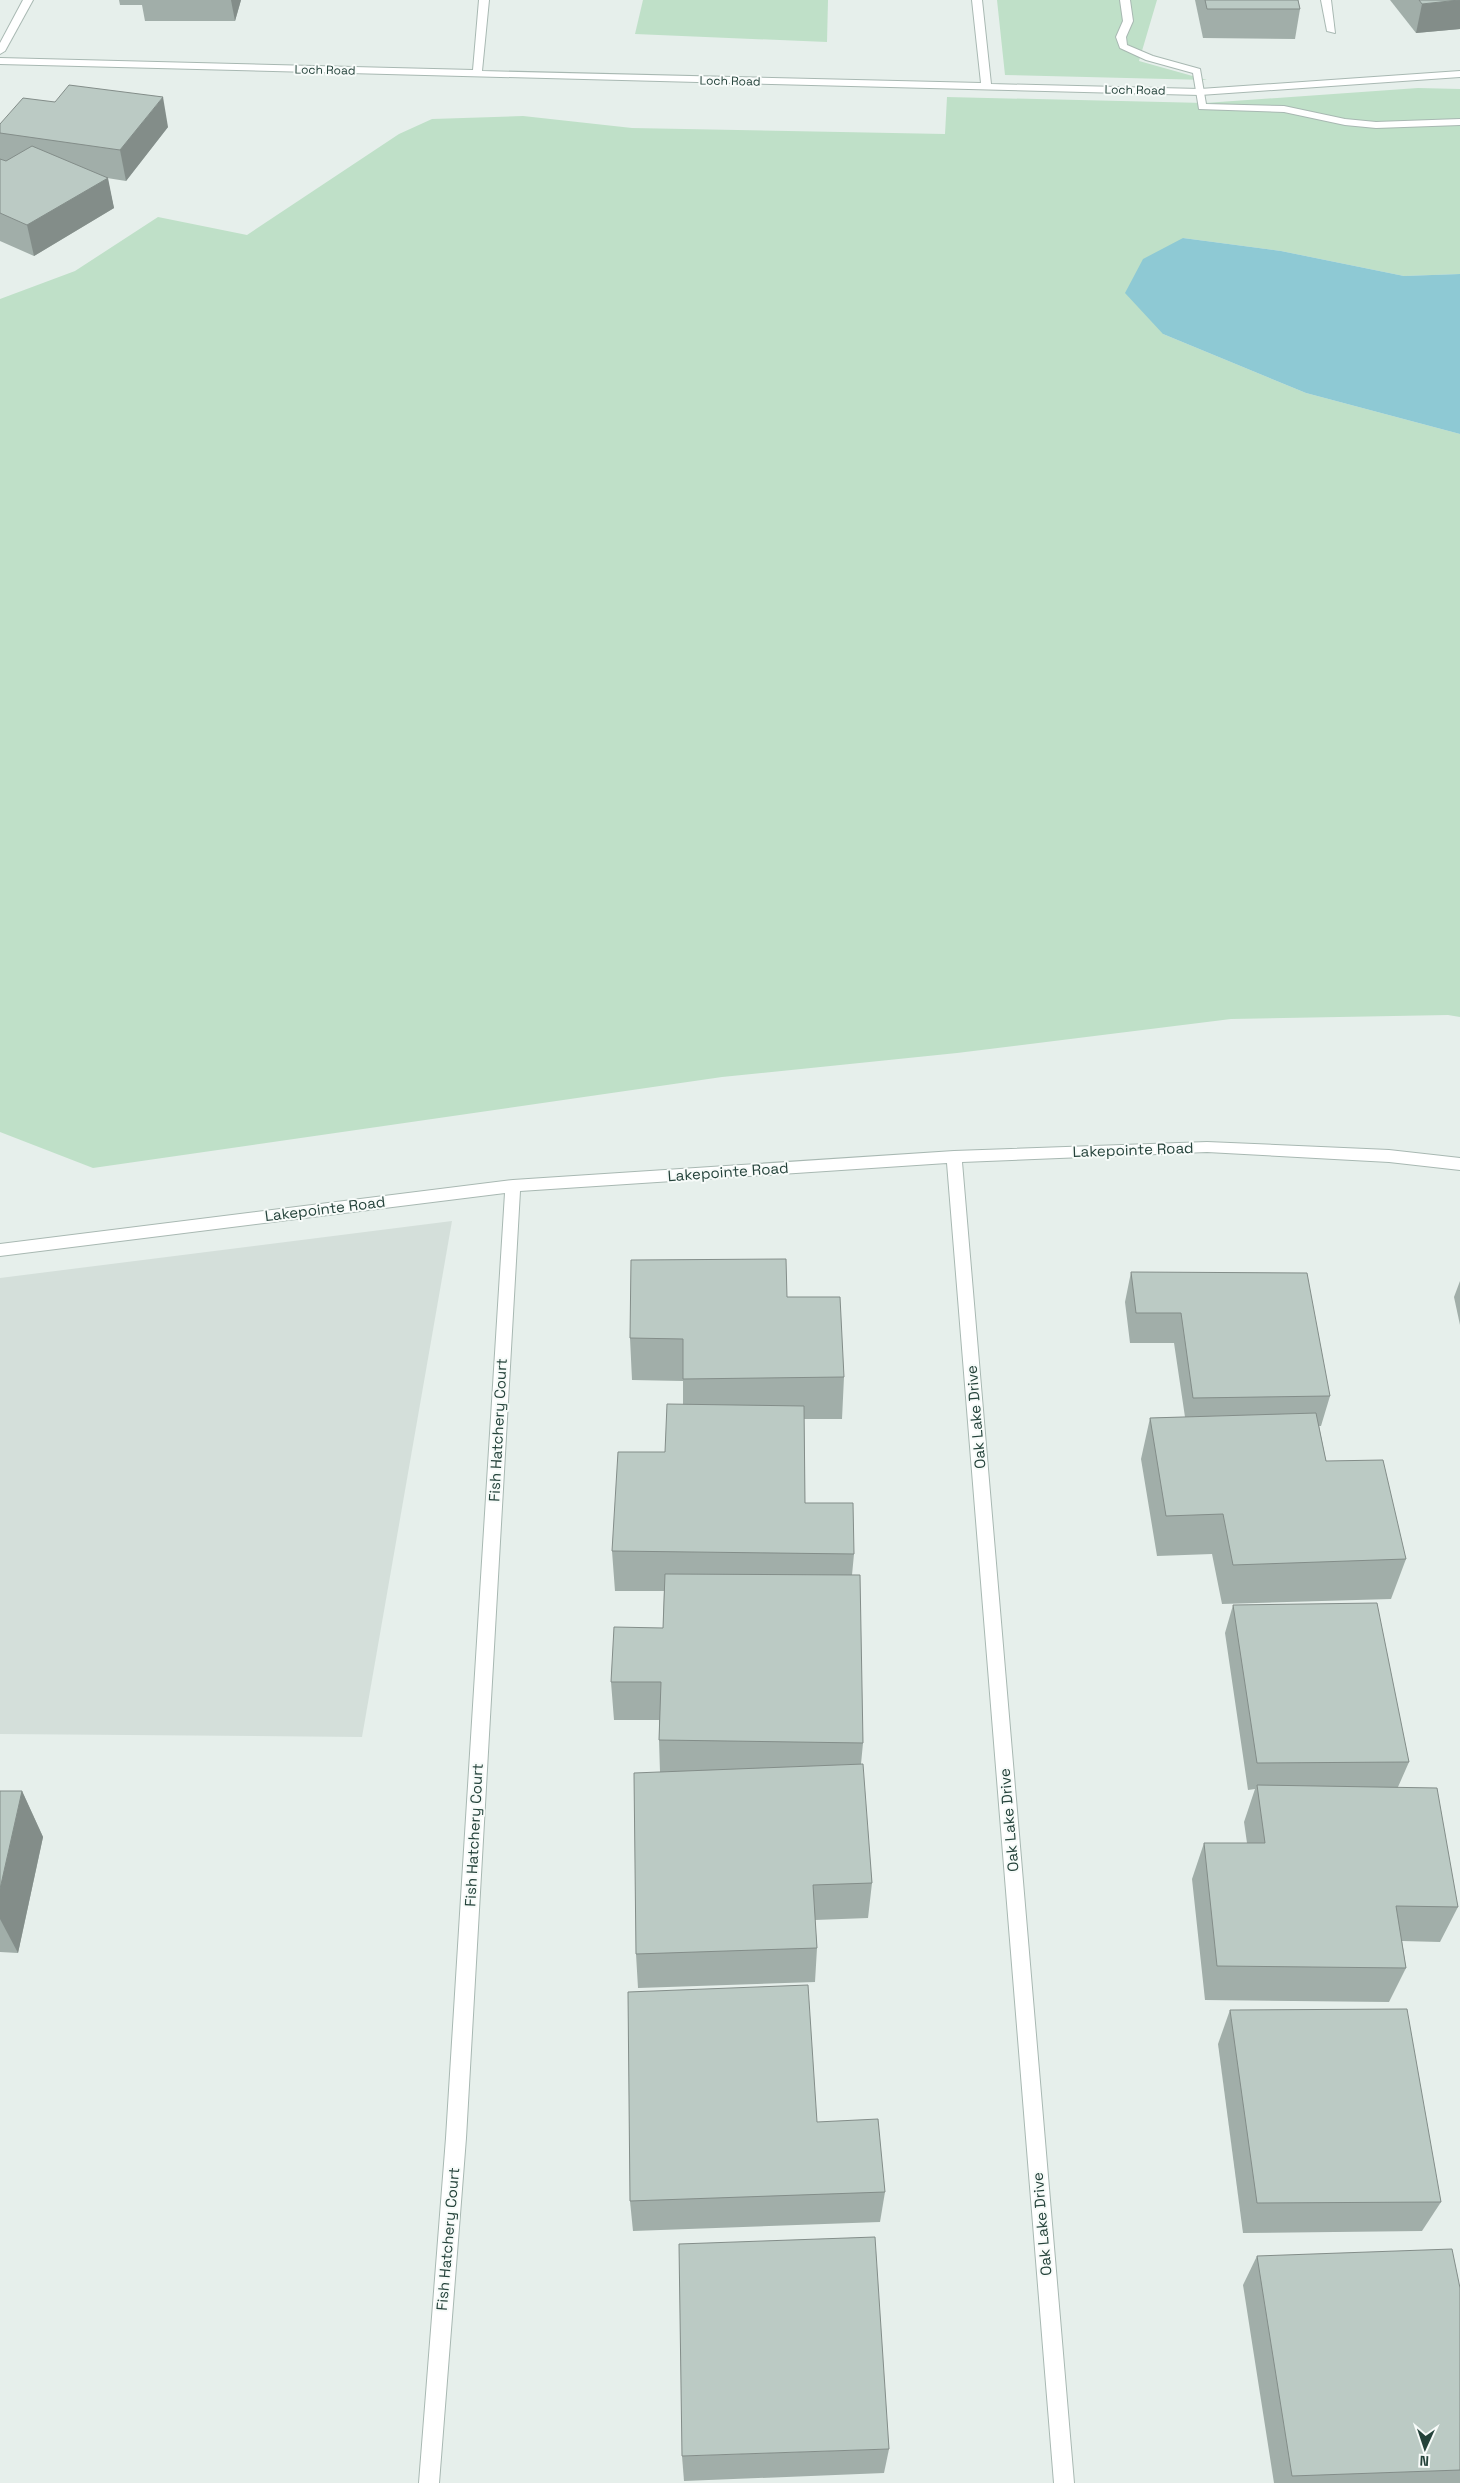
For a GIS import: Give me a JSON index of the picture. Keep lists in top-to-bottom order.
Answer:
{
  "streets": {
    "street": [
      "Loch Road",
      "Lakepointe Road",
      "Oak Lake Drive",
      "Fish Hatchery Court"
    ]
  },
  "crossings": [
    ["Lakepointe Road", "Oak Lake Drive"],
    ["Lakepointe Road", "Fish Hatchery Court"]
  ],
  "north": "bottom"
}
